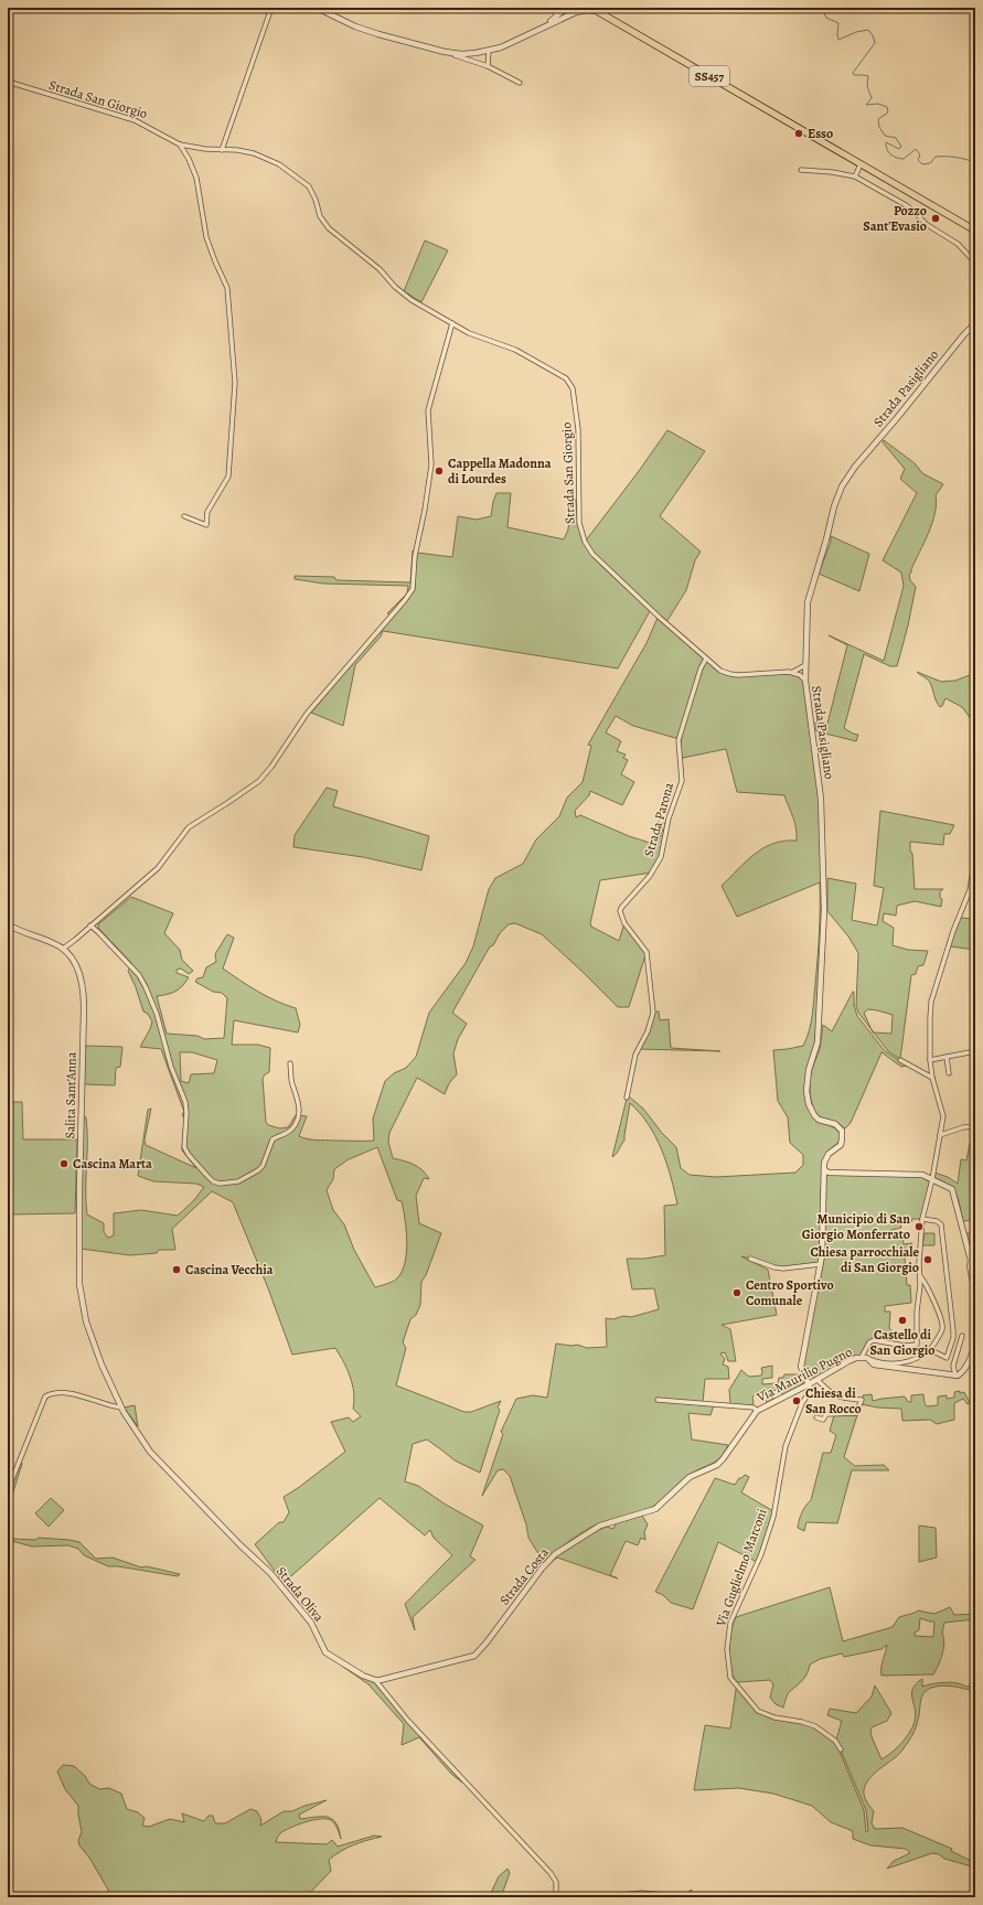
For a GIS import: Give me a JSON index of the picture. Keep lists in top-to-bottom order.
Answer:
{
  "streets": {
    "main road": ["SS457"],
    "street": [
      "Strada San Giorgio",
      "Strada Pasigliano",
      "Strada Parona",
      "Salita Sant'Anna",
      "Via Maurilio Pugno",
      "Via Guglielmo Marconi",
      "Strada Costa",
      "Strada Oliva"
    ]
  },
  "crossings": [
    ["Strada San Giorgio", "Strada Pasigliano"],
    ["Strada San Giorgio", "Strada Parona"],
    ["Strada Pasigliano", "Via Maurilio Pugno"],
    ["Strada Pasigliano", "Via Guglielmo Marconi"],
    ["Salita Sant'Anna", "Strada Oliva"],
    ["Via Maurilio Pugno", "Via Guglielmo Marconi"],
    ["Via Maurilio Pugno", "Strada Costa"],
    ["Strada Costa", "Strada Oliva"]
  ],
  "places": [
    "Esso",
    "Pozzo Sant'Evasio",
    "Cappella Madonna di Lourdes",
    "Cascina Marta",
    "Municipio di San Giorgio Monferrato",
    "Chiesa parrocchiale di San Giorgio",
    "Cascina Vecchia",
    "Centro Sportivo Comunale",
    "Castello di San Giorgio",
    "Chiesa di San Rocco"
  ]
}
